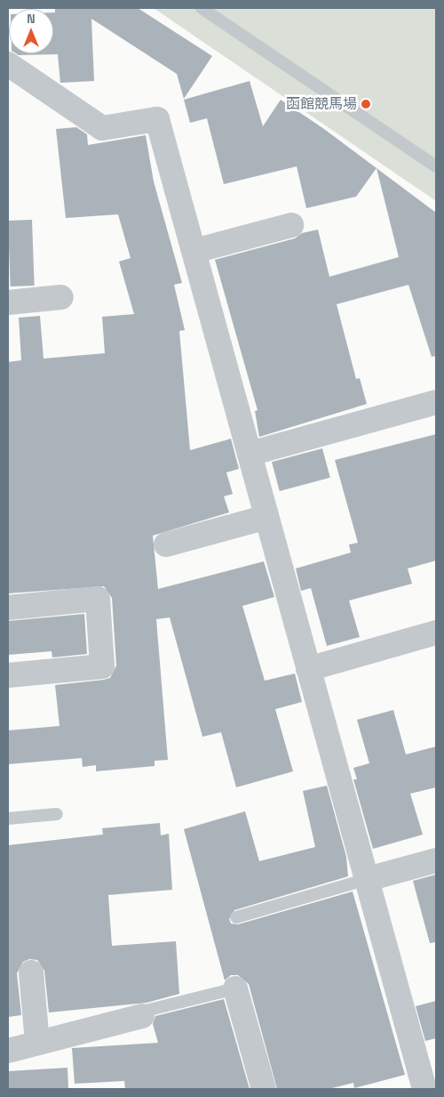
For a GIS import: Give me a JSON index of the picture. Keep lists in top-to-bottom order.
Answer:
{
  "places": ["函館競馬場"],
  "north": "top"
}
